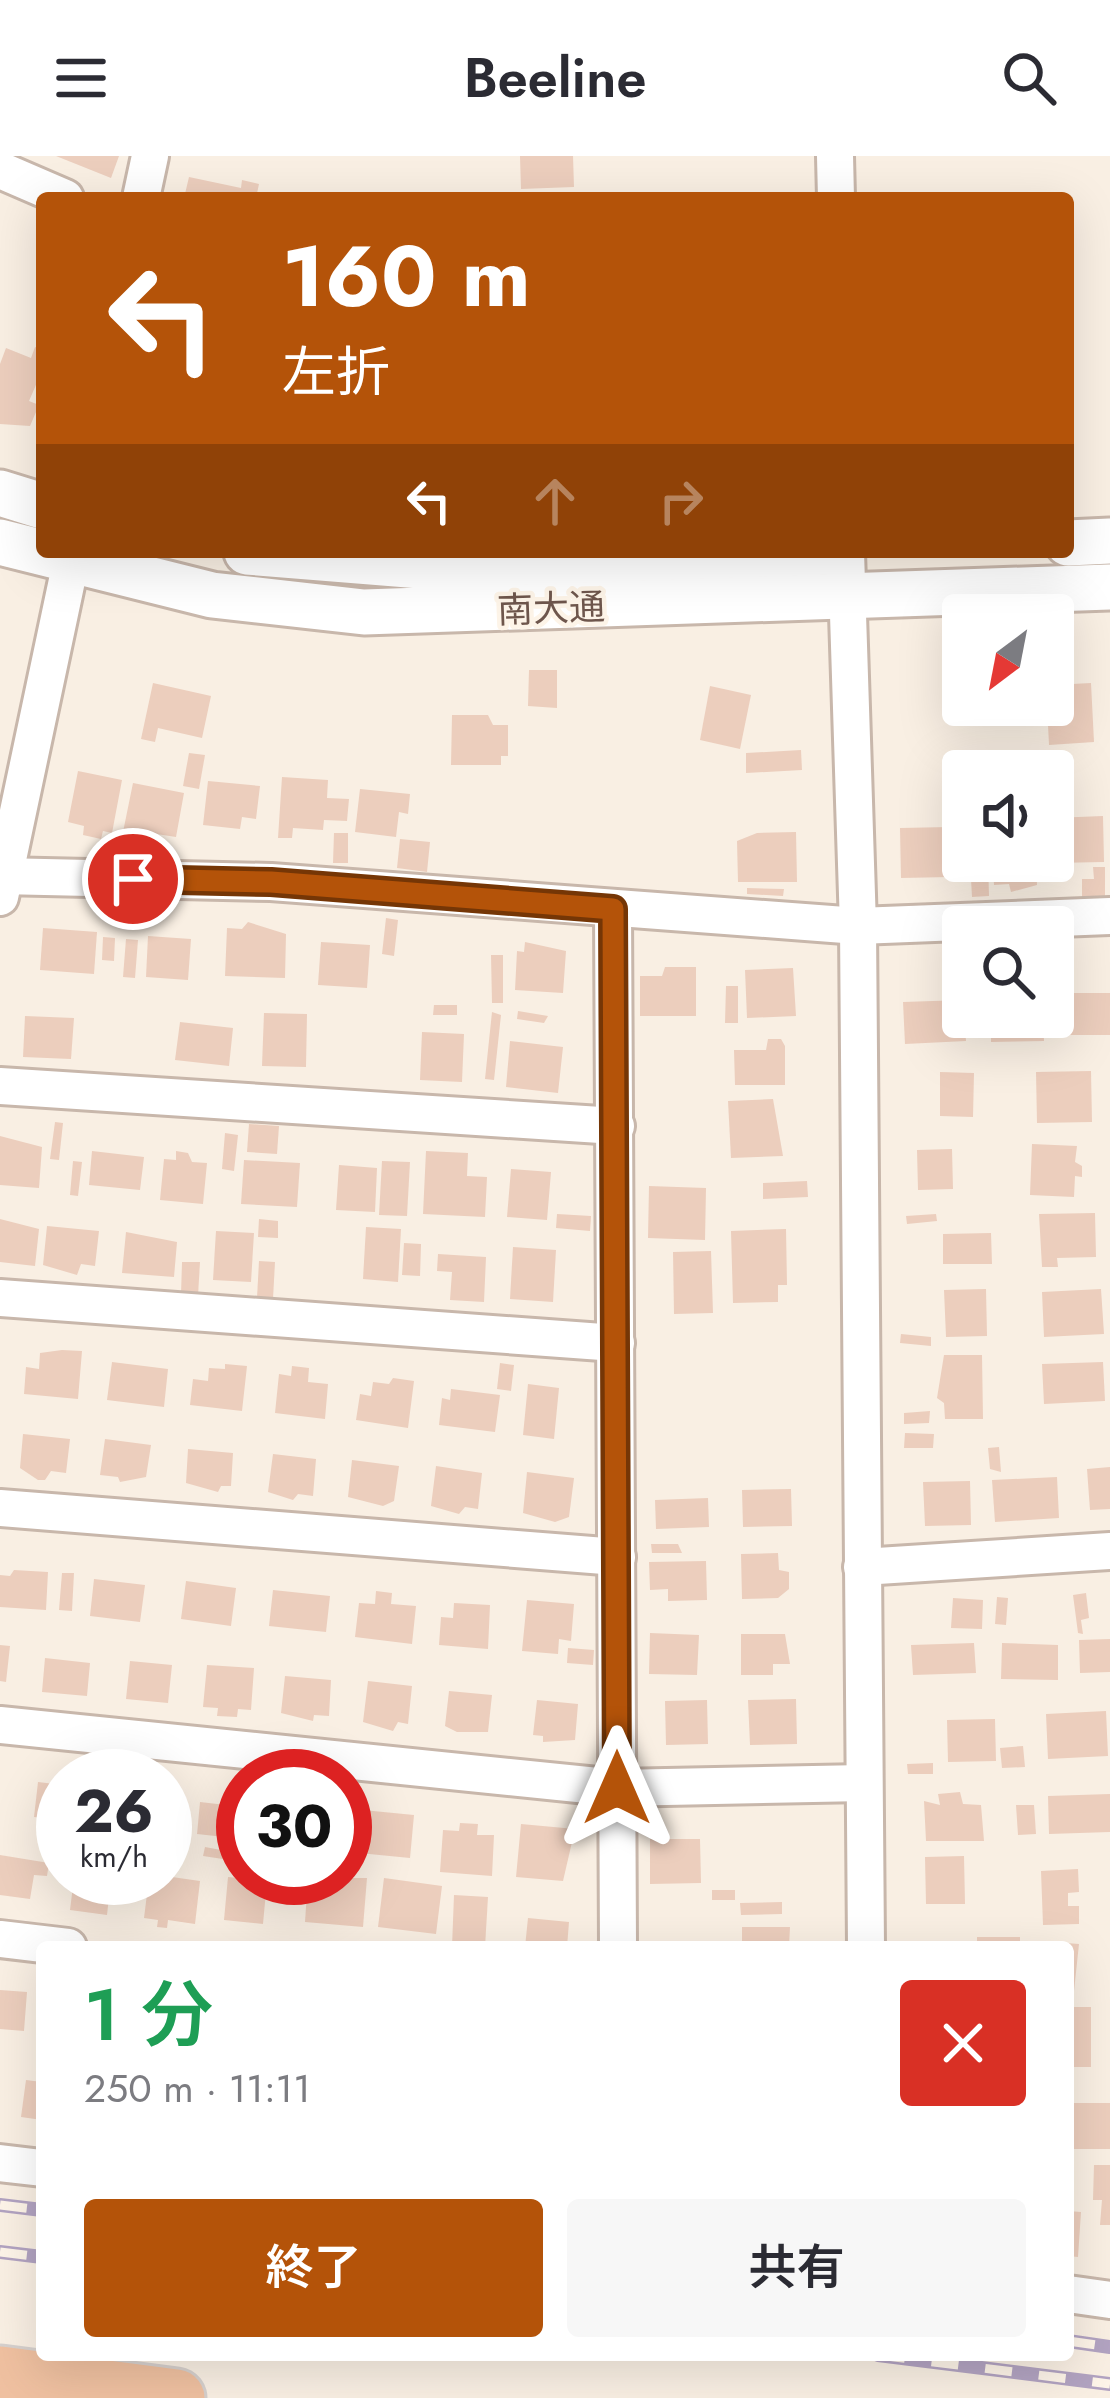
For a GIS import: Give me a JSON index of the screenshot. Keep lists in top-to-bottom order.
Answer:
{
  "streets": {
    "street": ["南大通"]
  },
  "north": "bottom left",
  "page": {
    "header": "Beeline",
    "turn": ["160 m", "左折"],
    "speed": "26 km/h",
    "limit": "30",
    "heading": ["1 分", "250 m · 11:11"],
    "buttons": ["終了", "共有"]
  }
}
